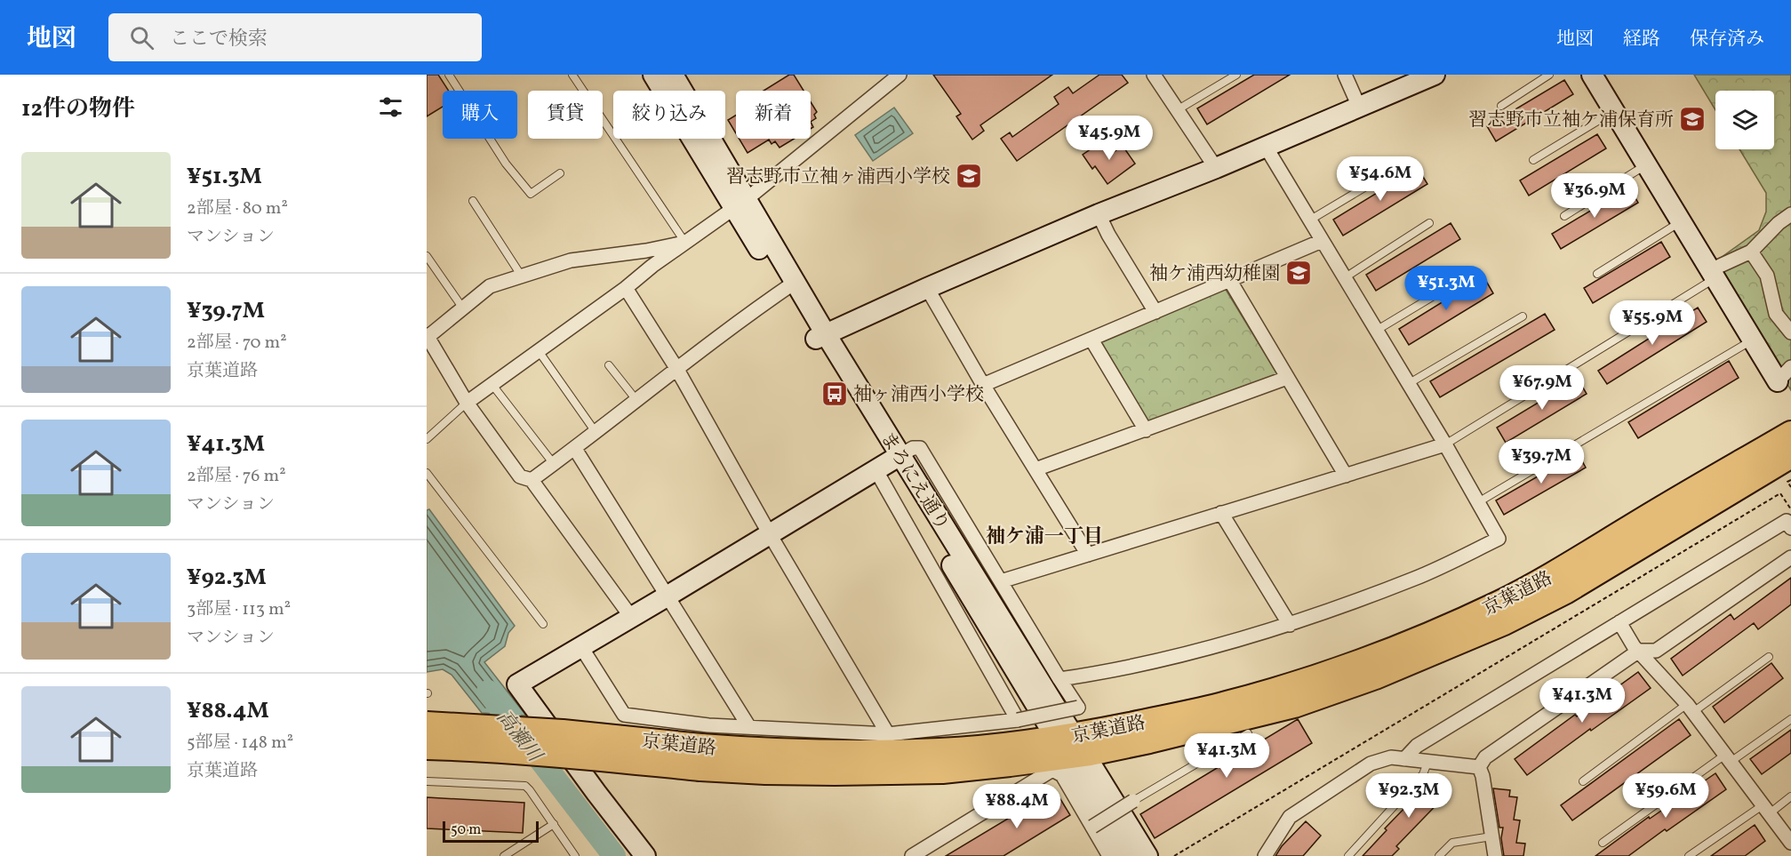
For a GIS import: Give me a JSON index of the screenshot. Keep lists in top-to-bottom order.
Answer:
{
  "streets": {
    "highway": ["京葉道路"],
    "street": ["まろにえ通り"]
  },
  "crossings": [
    ["まろにえ通り", "京葉道路"]
  ],
  "districts": ["袖ケ浦一丁目"],
  "water": ["高瀬川"],
  "places": {
    "school or university": ["習志野市立袖ケ浦保育所", "習志野市立袖ヶ浦西小学校", "袖ケ浦西幼稚園"],
    "bus stop": ["袖ヶ浦西小学校"]
  },
  "scale_bar": "50 m",
  "page": {
    "header": "地図",
    "search": "ここで検索",
    "nav": ["地図", "経路", "保存済み"],
    "heading": "12件の物件",
    "chip": [
      "購入",
      "賃貸",
      "絞り込み",
      "新着"
    ],
    "price": [
      "¥45.9M",
      "¥54.6M",
      "¥36.9M",
      "¥51.3M",
      "¥55.9M",
      "¥67.9M",
      "¥39.7M",
      "¥41.3M",
      "¥41.3M",
      "¥92.3M",
      "¥59.6M",
      "¥88.4M"
    ],
    "list": [
      {
        "name": "¥51.3M",
        "note": "2部屋 · 80 m² · マンション"
      },
      {
        "name": "¥39.7M",
        "note": "2部屋 · 70 m² · 京葉道路"
      },
      {
        "name": "¥41.3M",
        "note": "2部屋 · 76 m² · マンション"
      },
      {
        "name": "¥92.3M",
        "note": "3部屋 · 113 m² · マンション"
      },
      {
        "name": "¥88.4M",
        "note": "5部屋 · 148 m² · 京葉道路"
      }
    ],
    "scale": "50 m"
  }
}
